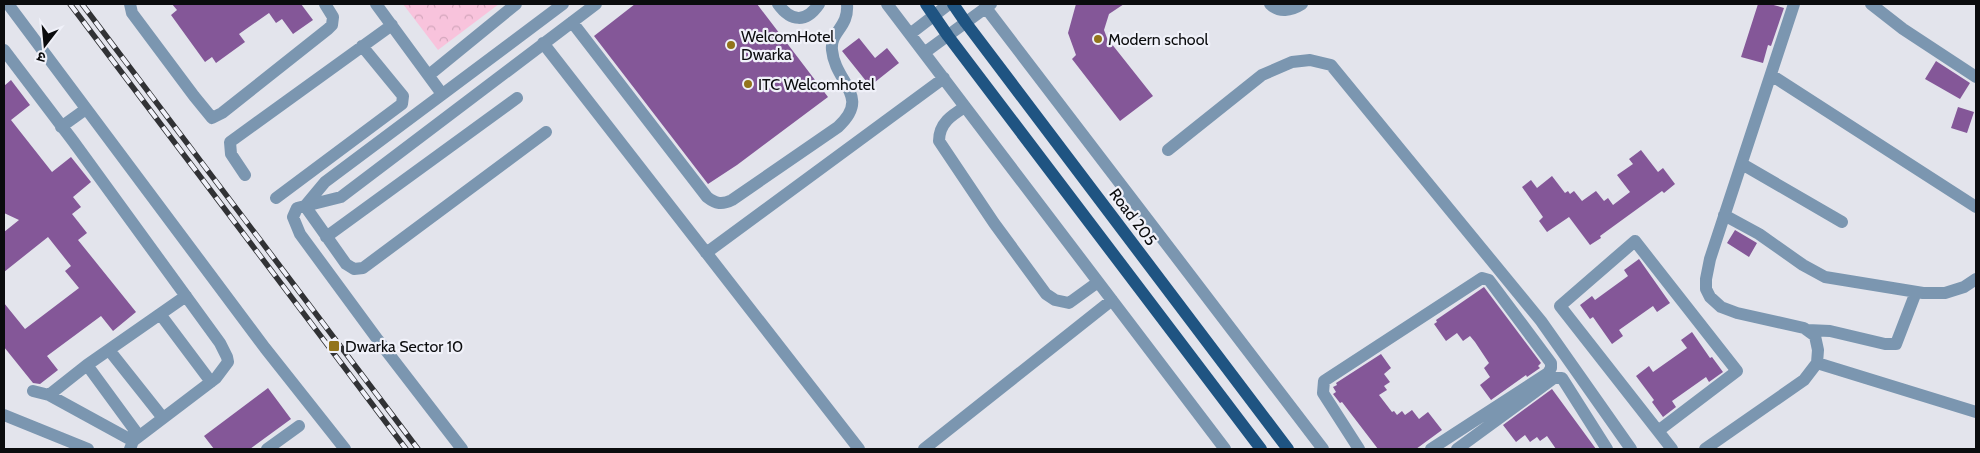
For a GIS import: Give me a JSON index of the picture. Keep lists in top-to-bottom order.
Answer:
{
  "streets": {
    "main road": ["Road 205"]
  },
  "places": {
    "other": ["Modern school", "WelcomHotel Dwarka", "ITC Welcomhotel"],
    "transit": ["Dwarka Sector 10"]
  },
  "north": "bottom"
}
